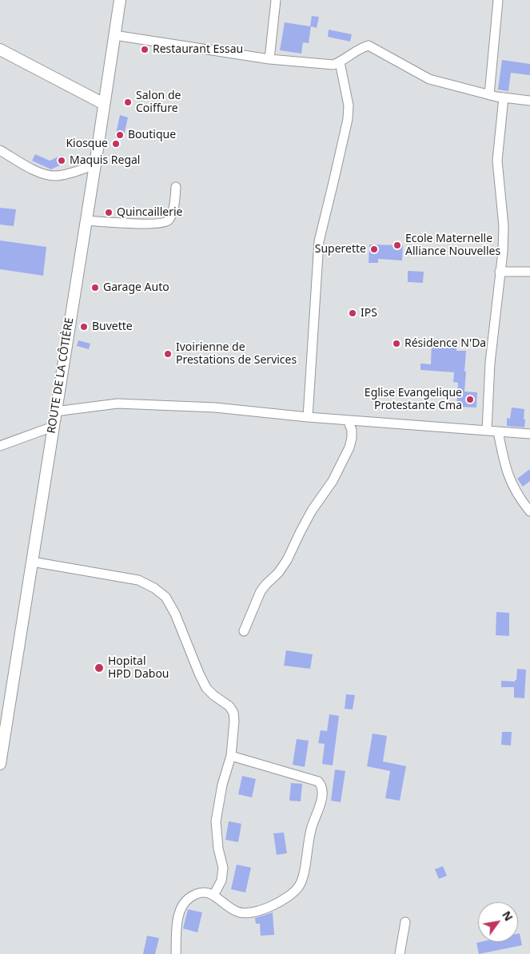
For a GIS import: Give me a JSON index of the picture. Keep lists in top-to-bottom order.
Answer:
{
  "streets": {
    "main road": ["ROUTE DE LA CÔTIÈRE"]
  },
  "places": [
    "Restaurant Essau",
    "Salon de Coiffure",
    "Boutique",
    "Kiosque",
    "Maquis Regal",
    "Quincaillerie",
    "Ecole Maternelle Alliance Nouvelles",
    "Superette",
    "Garage Auto",
    "IPS",
    "Buvette",
    "Résidence N'Da",
    "Ivoirienne de Prestations de Services",
    "Eglise Evangelique Protestante Cma",
    "Hopital HPD Dabou"
  ],
  "north": "top right"
}
